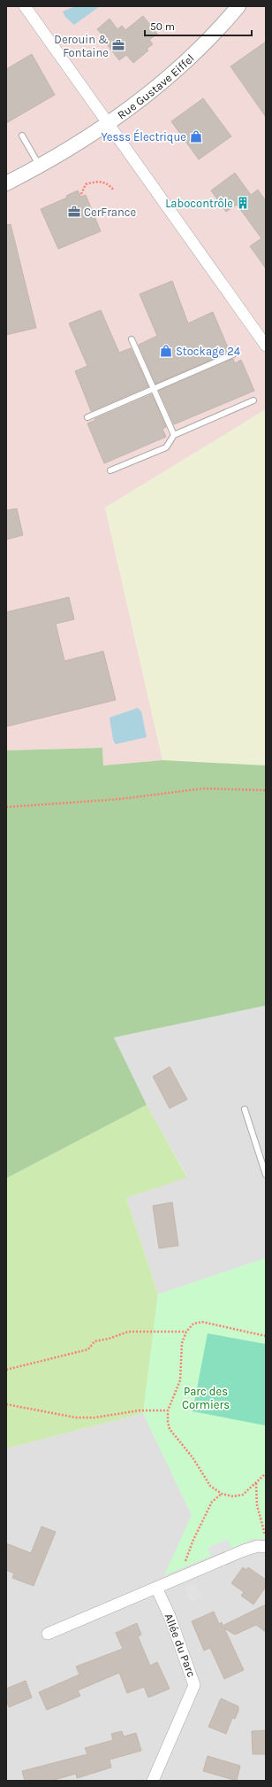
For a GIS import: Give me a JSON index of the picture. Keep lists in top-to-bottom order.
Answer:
{
  "streets": {
    "street": ["Rue Gustave Eiffel", "Allée du Parc"]
  },
  "parks": ["Parc des Cormiers"],
  "places": {
    "office": ["Derouin & Fontaine", "CerFrance"],
    "shop": ["Yesss Électrique", "Stockage 24"],
    "building": ["Labocontrôle"]
  },
  "scale_bar": "50 m"
}
